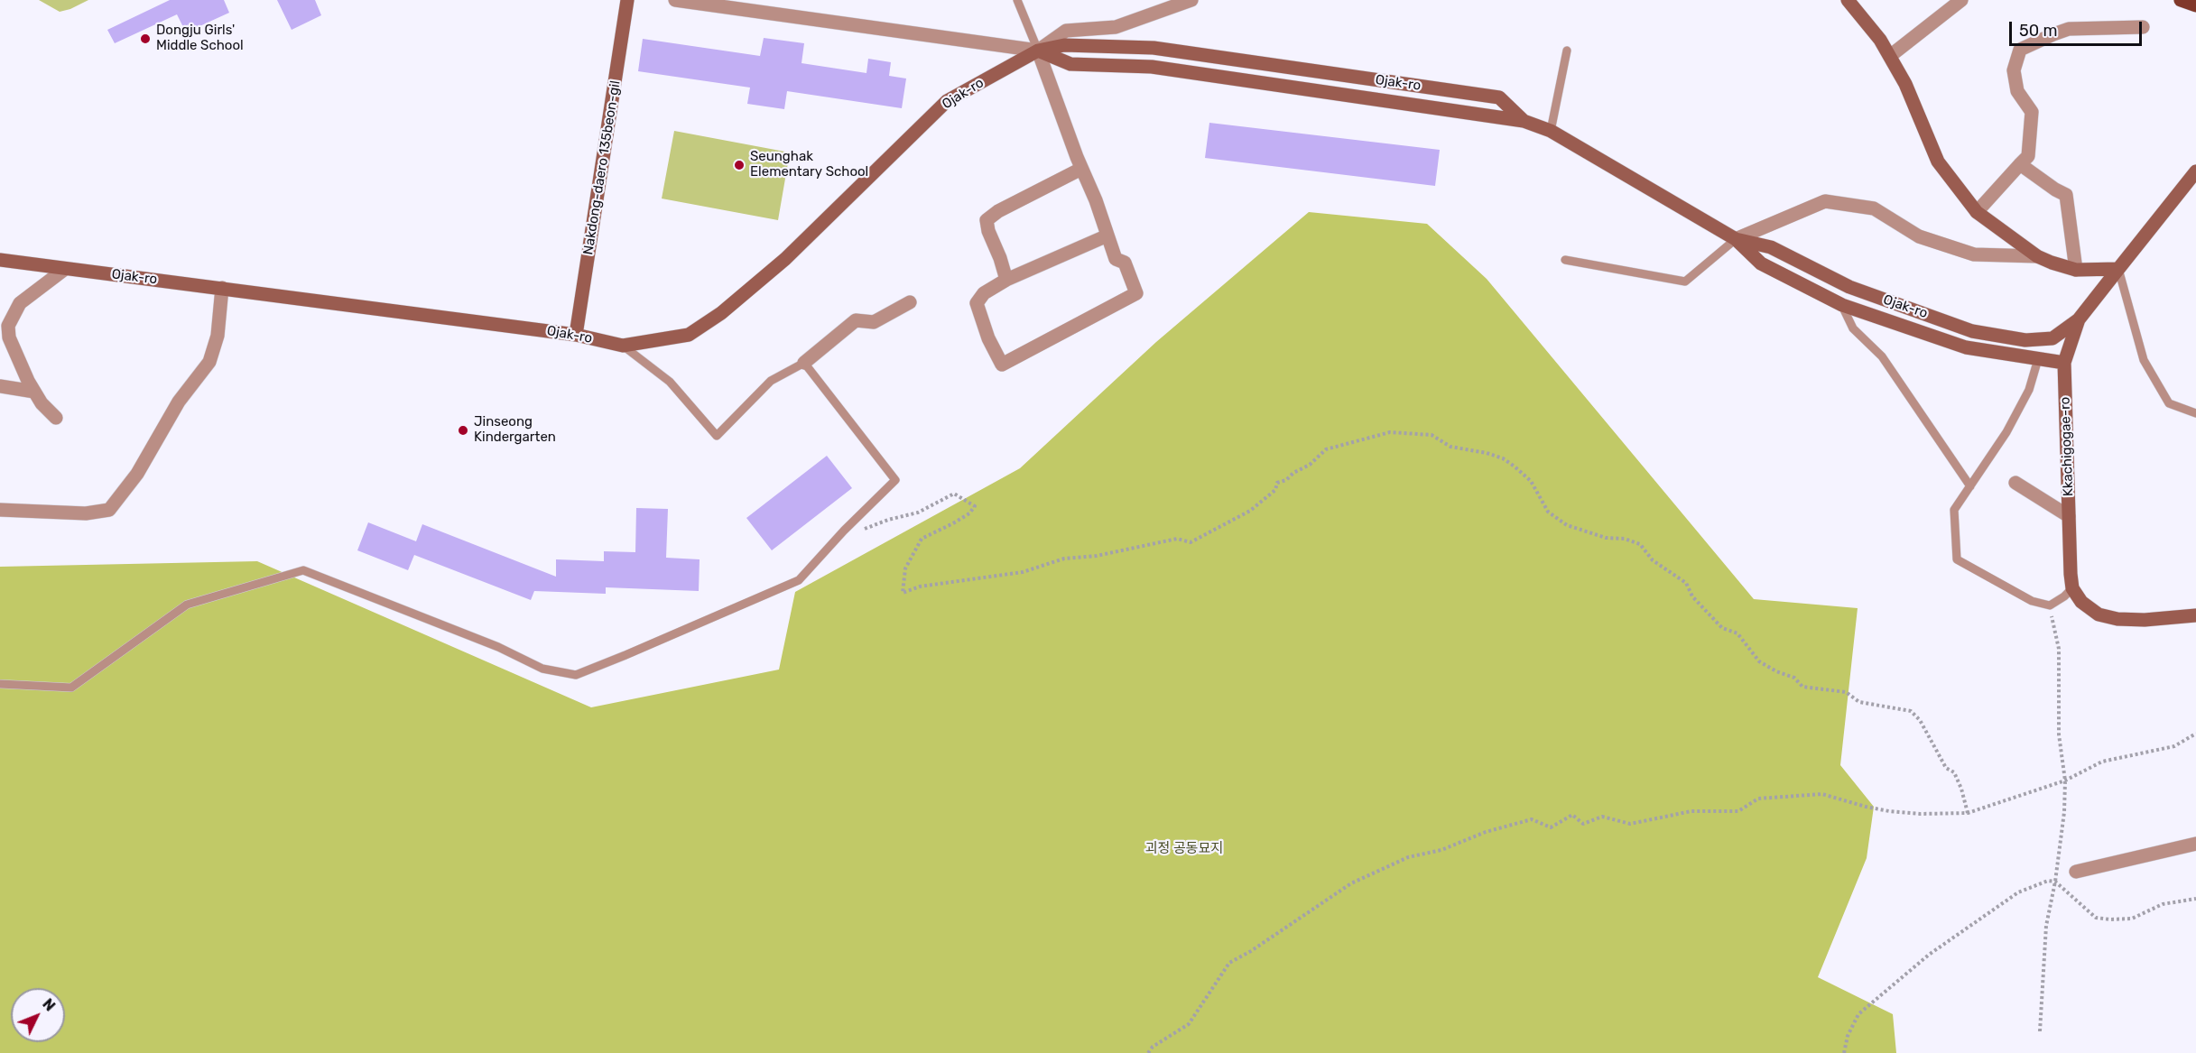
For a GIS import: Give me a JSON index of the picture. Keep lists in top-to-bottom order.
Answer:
{
  "streets": {
    "street": ["Ojak-ro", "Nakdong-daero 135beon-gil", "Kkachigogae-ro"]
  },
  "crossings": [
    ["Ojak-ro", "Nakdong-daero 135beon-gil"],
    ["Ojak-ro", "Kkachigogae-ro"]
  ],
  "parks": ["괴정 공동묘지"],
  "places": ["Dongju Girls' Middle School", "Seunghak Elementary School", "Jinseong Kindergarten"],
  "scale_bar": "50 m",
  "north": "top right"
}
